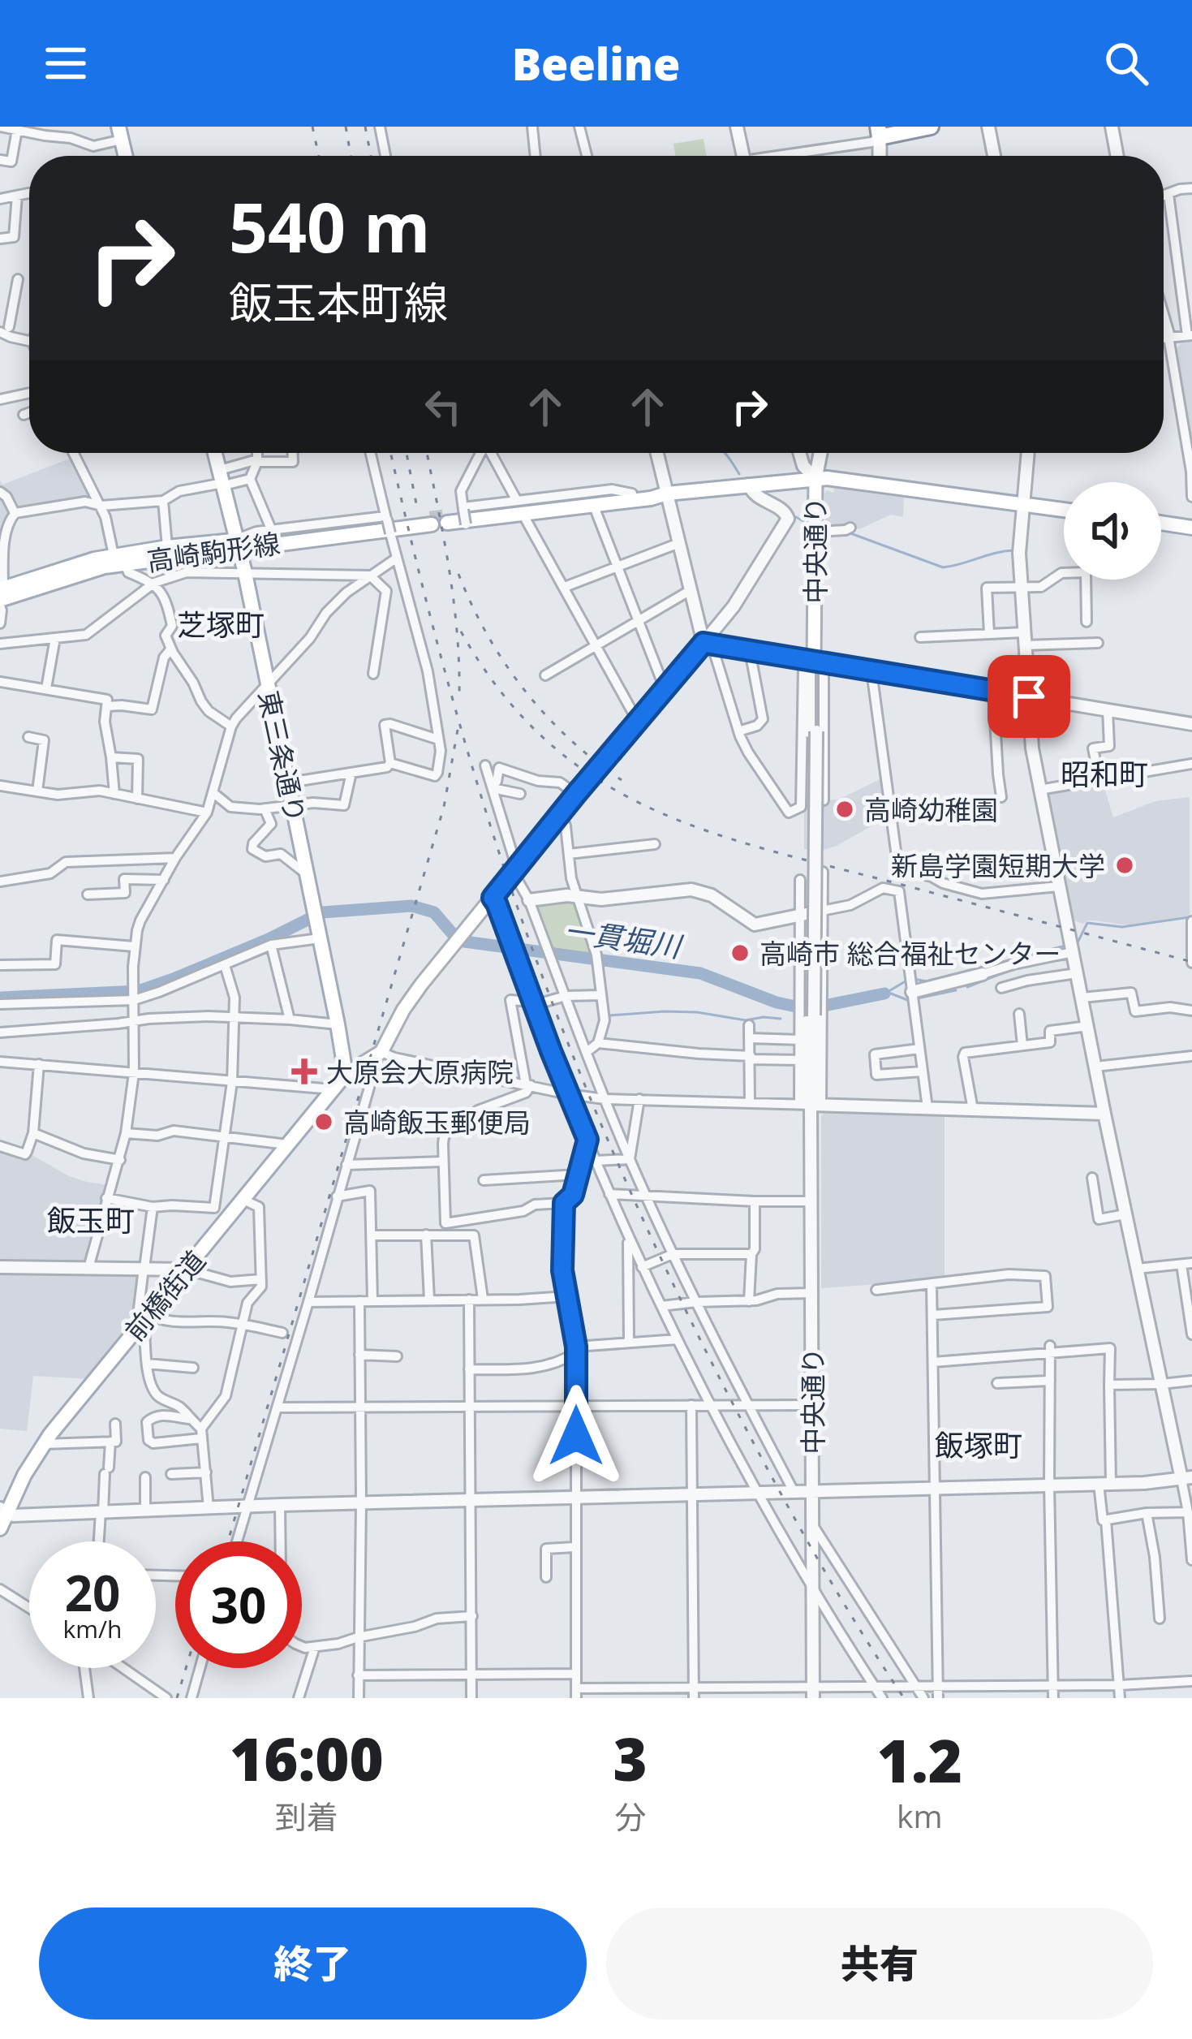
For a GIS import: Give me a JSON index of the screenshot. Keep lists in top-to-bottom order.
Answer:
{
  "streets": {
    "main road": [
      "中央通り",
      "高崎駒形線",
      "東三条通り",
      "前橋街道"
    ]
  },
  "crossings": [
    ["高崎駒形線", "東三条通り"],
    ["東三条通り", "前橋街道"]
  ],
  "districts": [
    "芝塚町",
    "昭和町",
    "飯玉町",
    "飯塚町"
  ],
  "water": ["一貫堀川"],
  "places": {
    "other": [
      "高崎幼稚園",
      "新島学園短期大学",
      "高崎市 総合福祉センター",
      "高崎飯玉郵便局"
    ],
    "health": ["大原会大原病院"]
  },
  "page": {
    "header": "Beeline",
    "turn": ["540 m", "飯玉本町線"],
    "speed": "20 km/h",
    "limit": "30",
    "eta": [
      "16:00",
      "到着",
      "3",
      "分",
      "1.2",
      "km"
    ],
    "buttons": ["終了", "共有"]
  }
}
